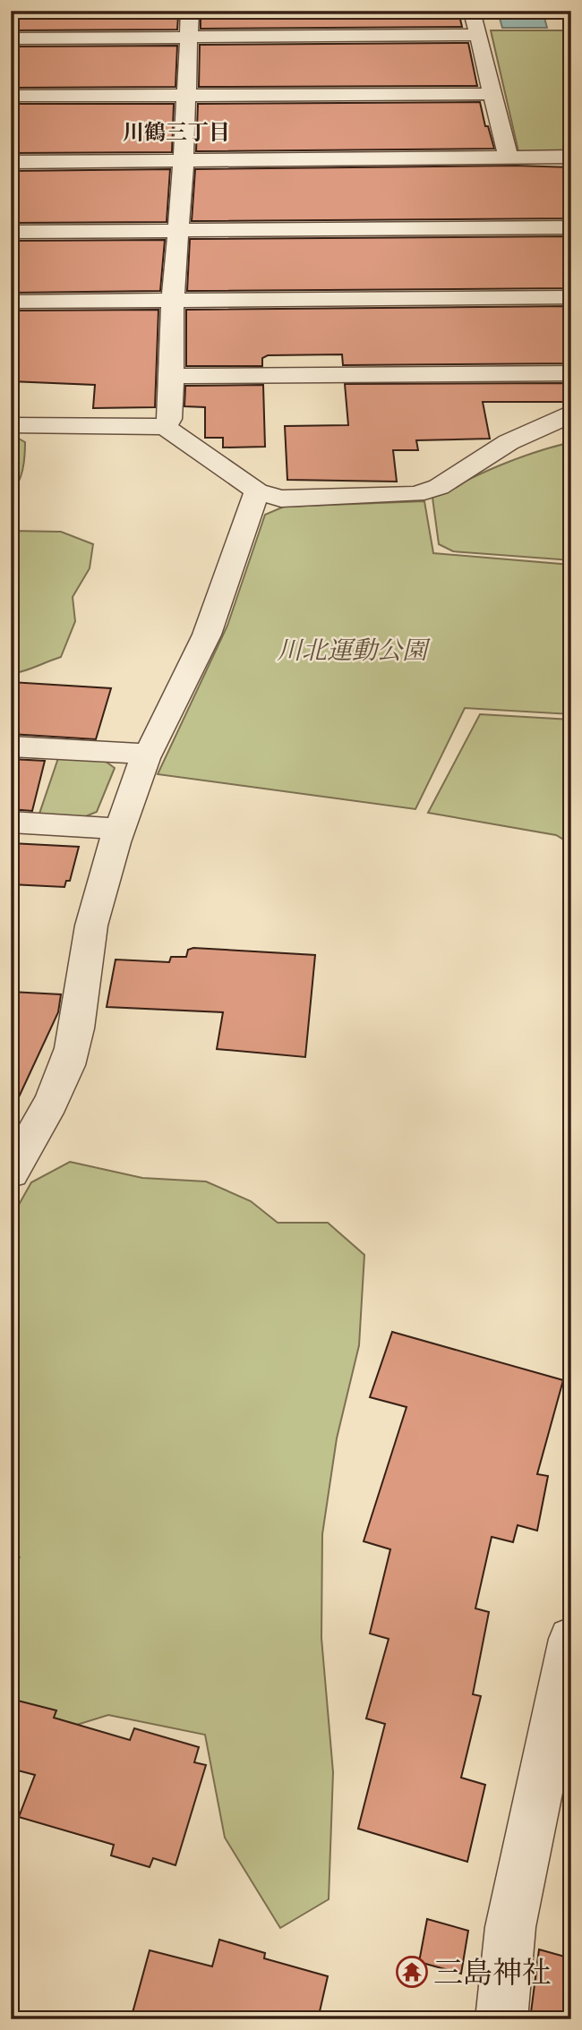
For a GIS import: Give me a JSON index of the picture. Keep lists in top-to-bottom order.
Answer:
{
  "districts": ["川鶴三丁目"],
  "parks": ["川北運動公園"],
  "places": {
    "temple": ["三島神社"]
  }
}
